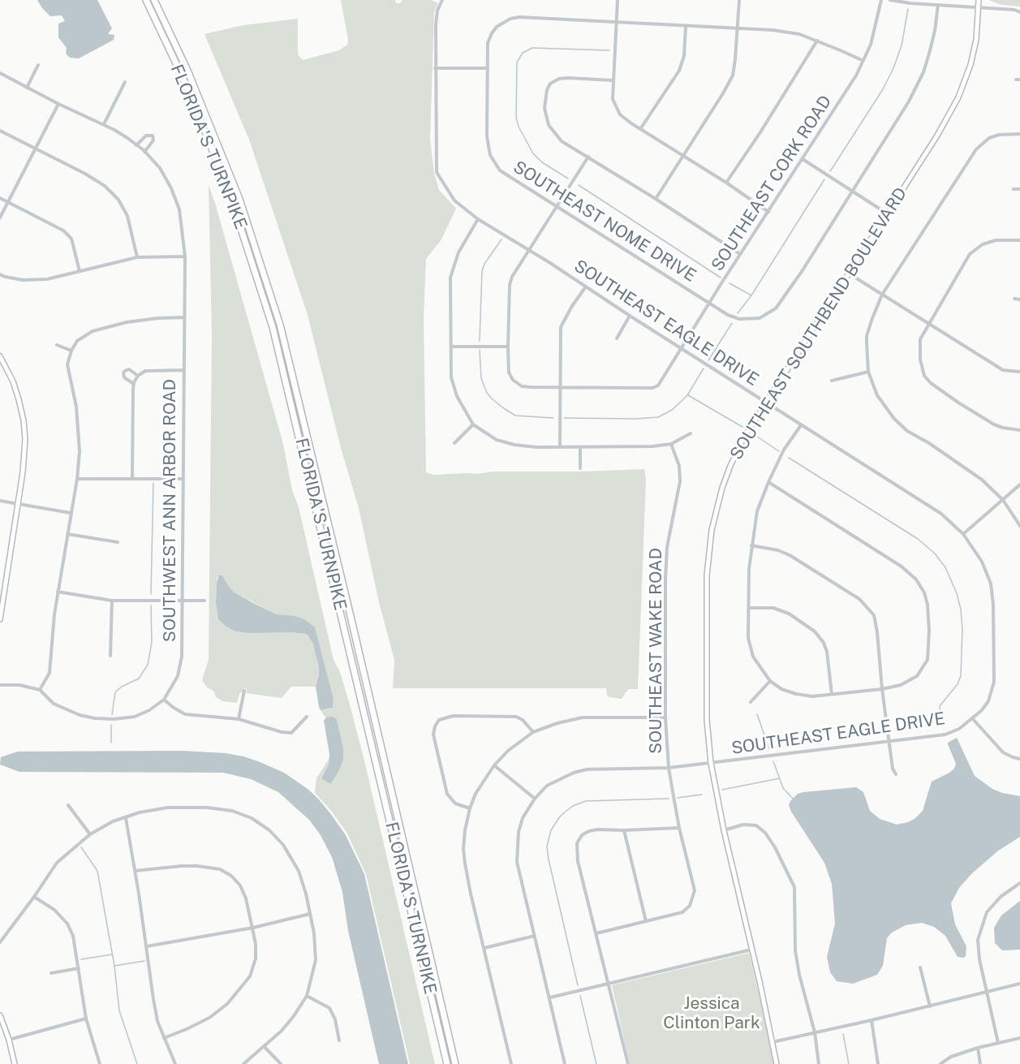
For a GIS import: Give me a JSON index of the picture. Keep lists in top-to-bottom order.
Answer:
{
  "streets": {
    "highway": ["FLORIDA'S TURNPIKE"],
    "street": [
      "SOUTHEAST CORK ROAD",
      "SOUTHEAST NOME DRIVE",
      "SOUTHEAST EAGLE DRIVE",
      "SOUTHEAST SOUTHBEND BOULEVARD",
      "SOUTHWEST ANN ARBOR ROAD",
      "SOUTHEAST WAKE ROAD"
    ]
  },
  "crossings": [
    ["SOUTHEAST CORK ROAD", "SOUTHEAST NOME DRIVE"],
    ["SOUTHEAST CORK ROAD", "SOUTHEAST EAGLE DRIVE"],
    ["SOUTHEAST EAGLE DRIVE", "SOUTHEAST SOUTHBEND BOULEVARD"],
    ["SOUTHEAST EAGLE DRIVE", "SOUTHEAST WAKE ROAD"]
  ],
  "parks": ["Jessica Clinton Park"]
}
